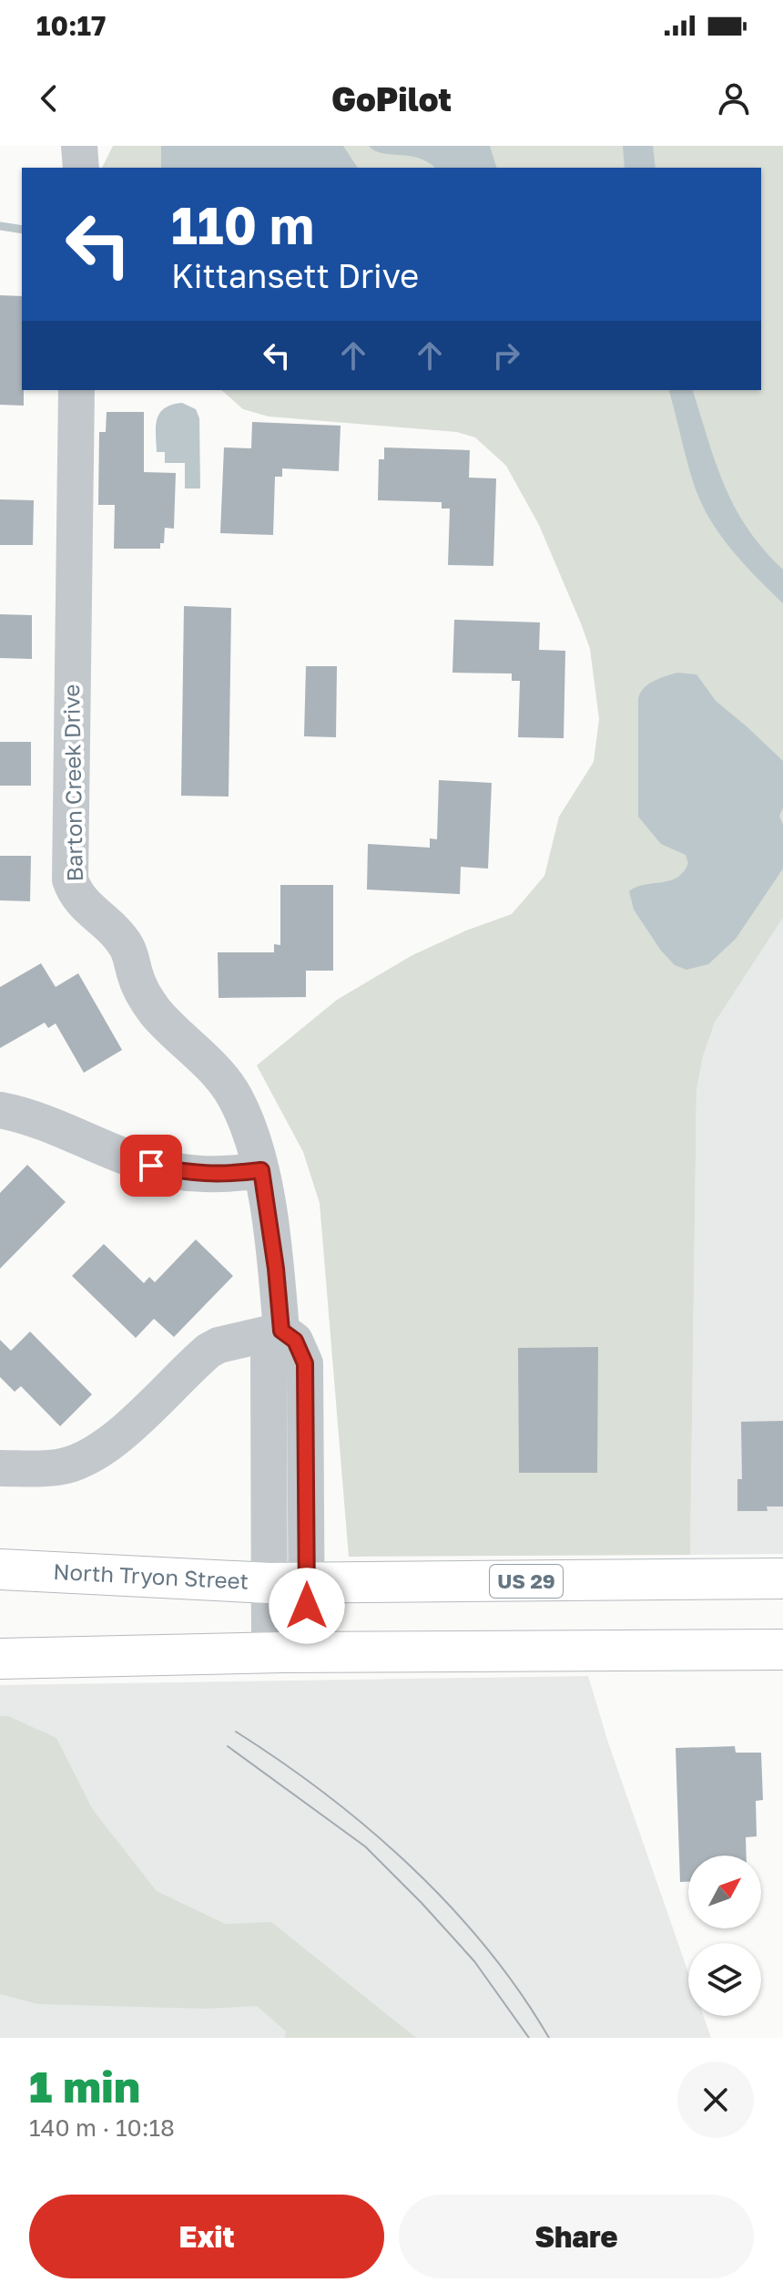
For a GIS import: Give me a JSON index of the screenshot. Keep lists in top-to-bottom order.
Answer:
{
  "streets": {
    "main road": ["North Tryon Street", "US 29"],
    "street": ["Barton Creek Drive"]
  },
  "north": "top right",
  "page": {
    "status": "10:17",
    "header": "GoPilot",
    "turn": ["110 m", "Kittansett Drive"],
    "heading": ["1 min", "140 m · 10:18"],
    "buttons": ["Exit", "Share"]
  }
}
